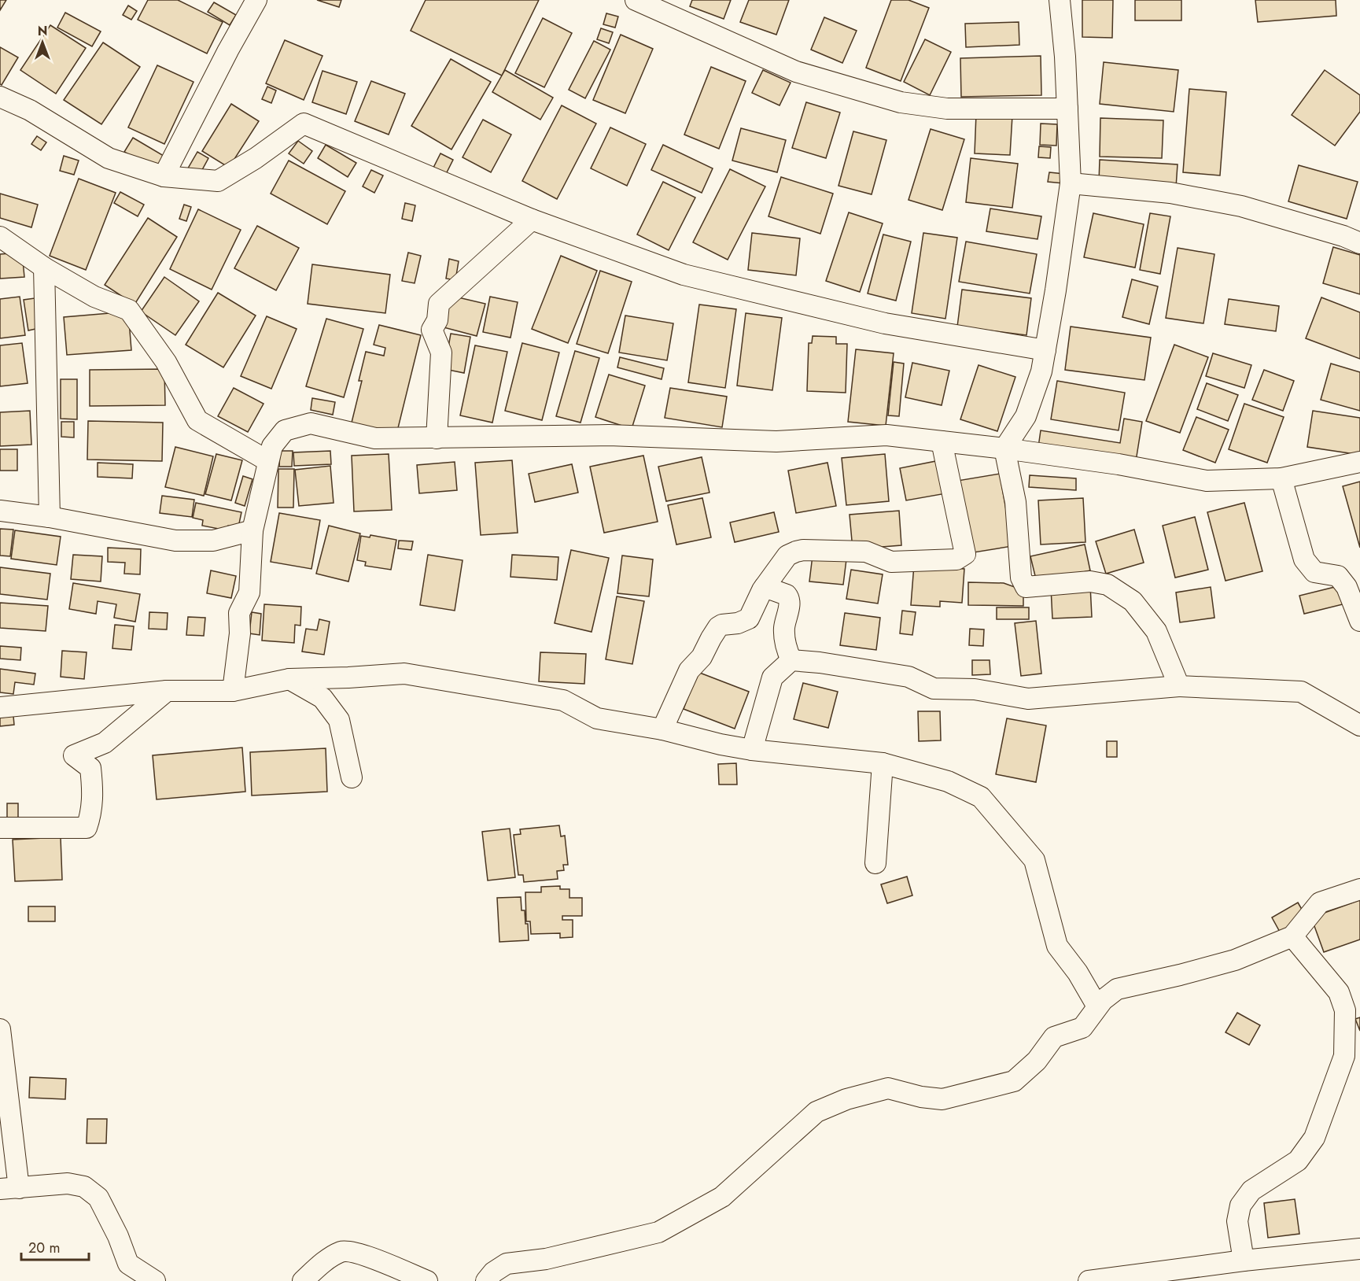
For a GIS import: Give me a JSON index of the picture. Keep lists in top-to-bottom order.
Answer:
{
  "scale_bar": "20 m",
  "north": "top"
}
